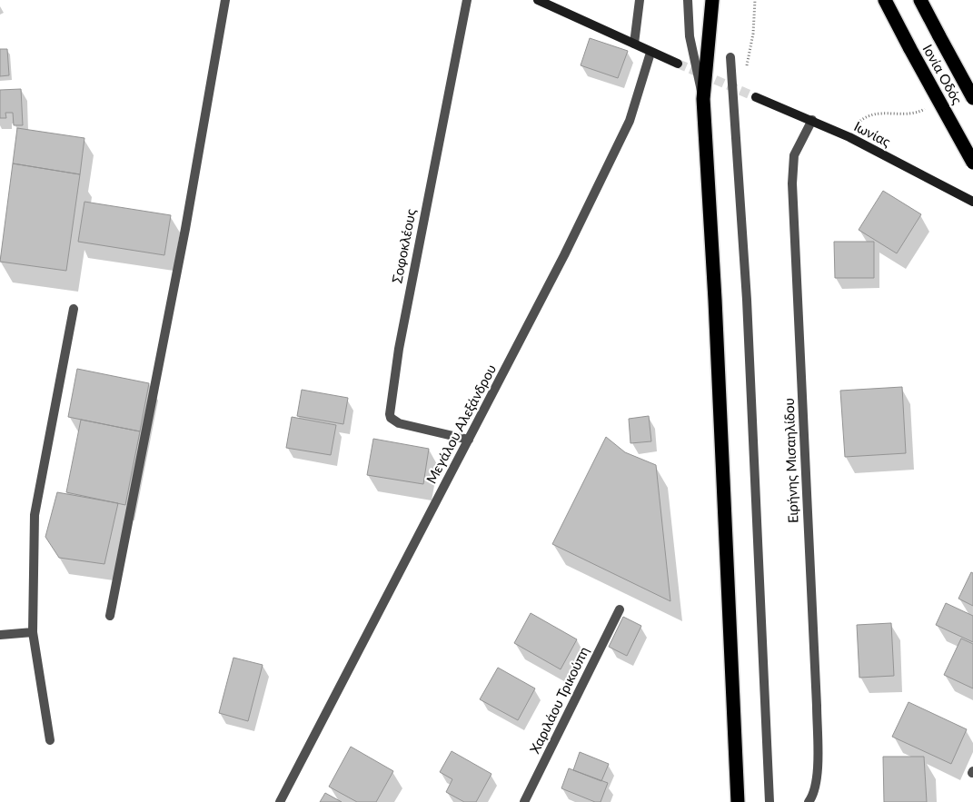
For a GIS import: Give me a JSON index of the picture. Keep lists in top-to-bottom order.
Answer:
{
  "streets": {
    "highway": ["Ιονία Οδός"],
    "street": [
      "Ιωνίας",
      "Σοφοκλέους",
      "Μεγάλου Αλεξάνδρου",
      "Ειρήνης Μισαηλίδου",
      "Χαριλάου Τρικούπη"
    ]
  },
  "crossings": [
    ["Ιωνίας", "Ειρήνης Μισαηλίδου"],
    ["Σοφοκλέους", "Μεγάλου Αλεξάνδρου"]
  ]
}
